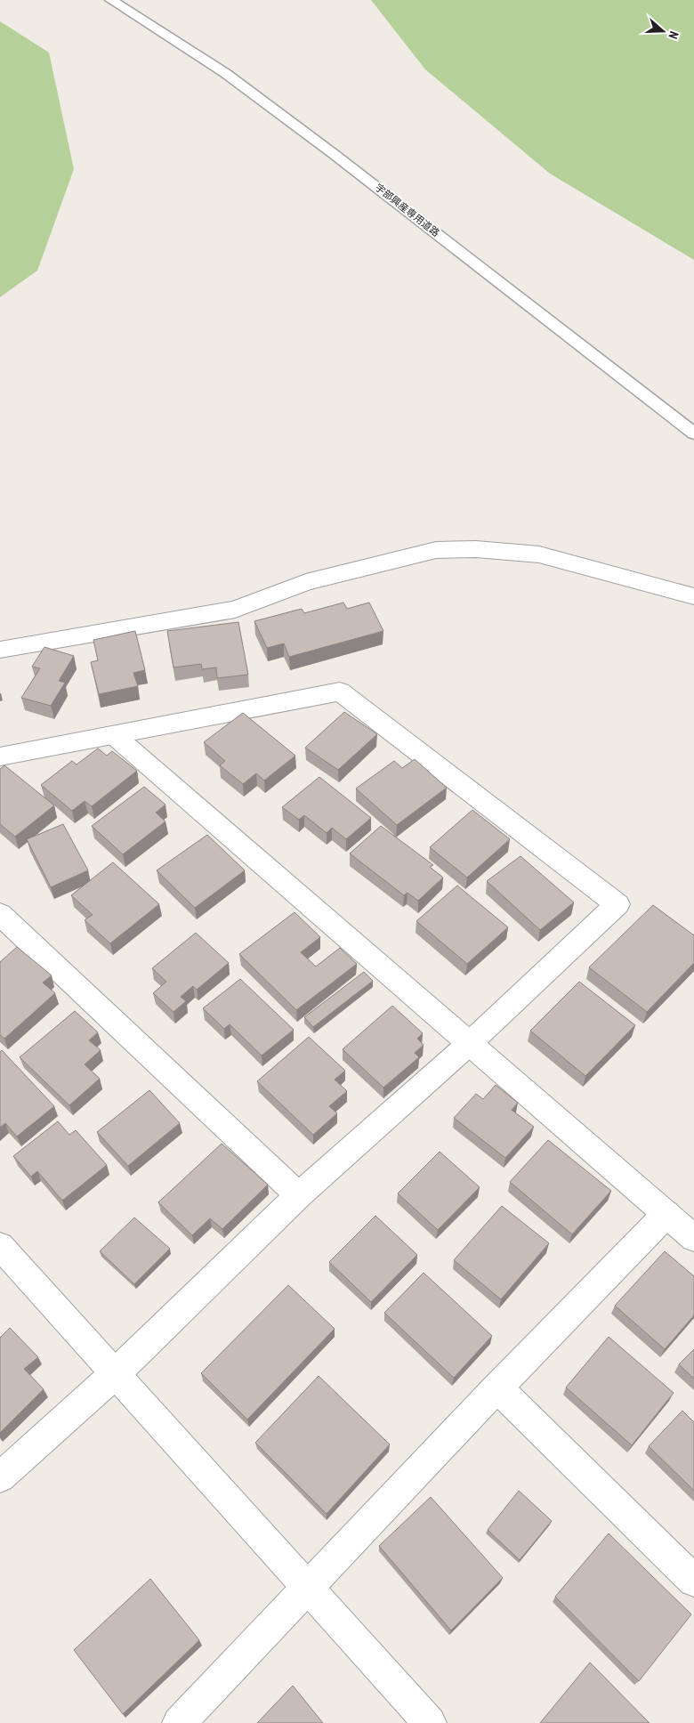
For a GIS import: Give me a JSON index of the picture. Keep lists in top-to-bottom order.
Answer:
{
  "streets": {
    "lane": ["宇部興産専用道路"]
  },
  "north": "right"
}
